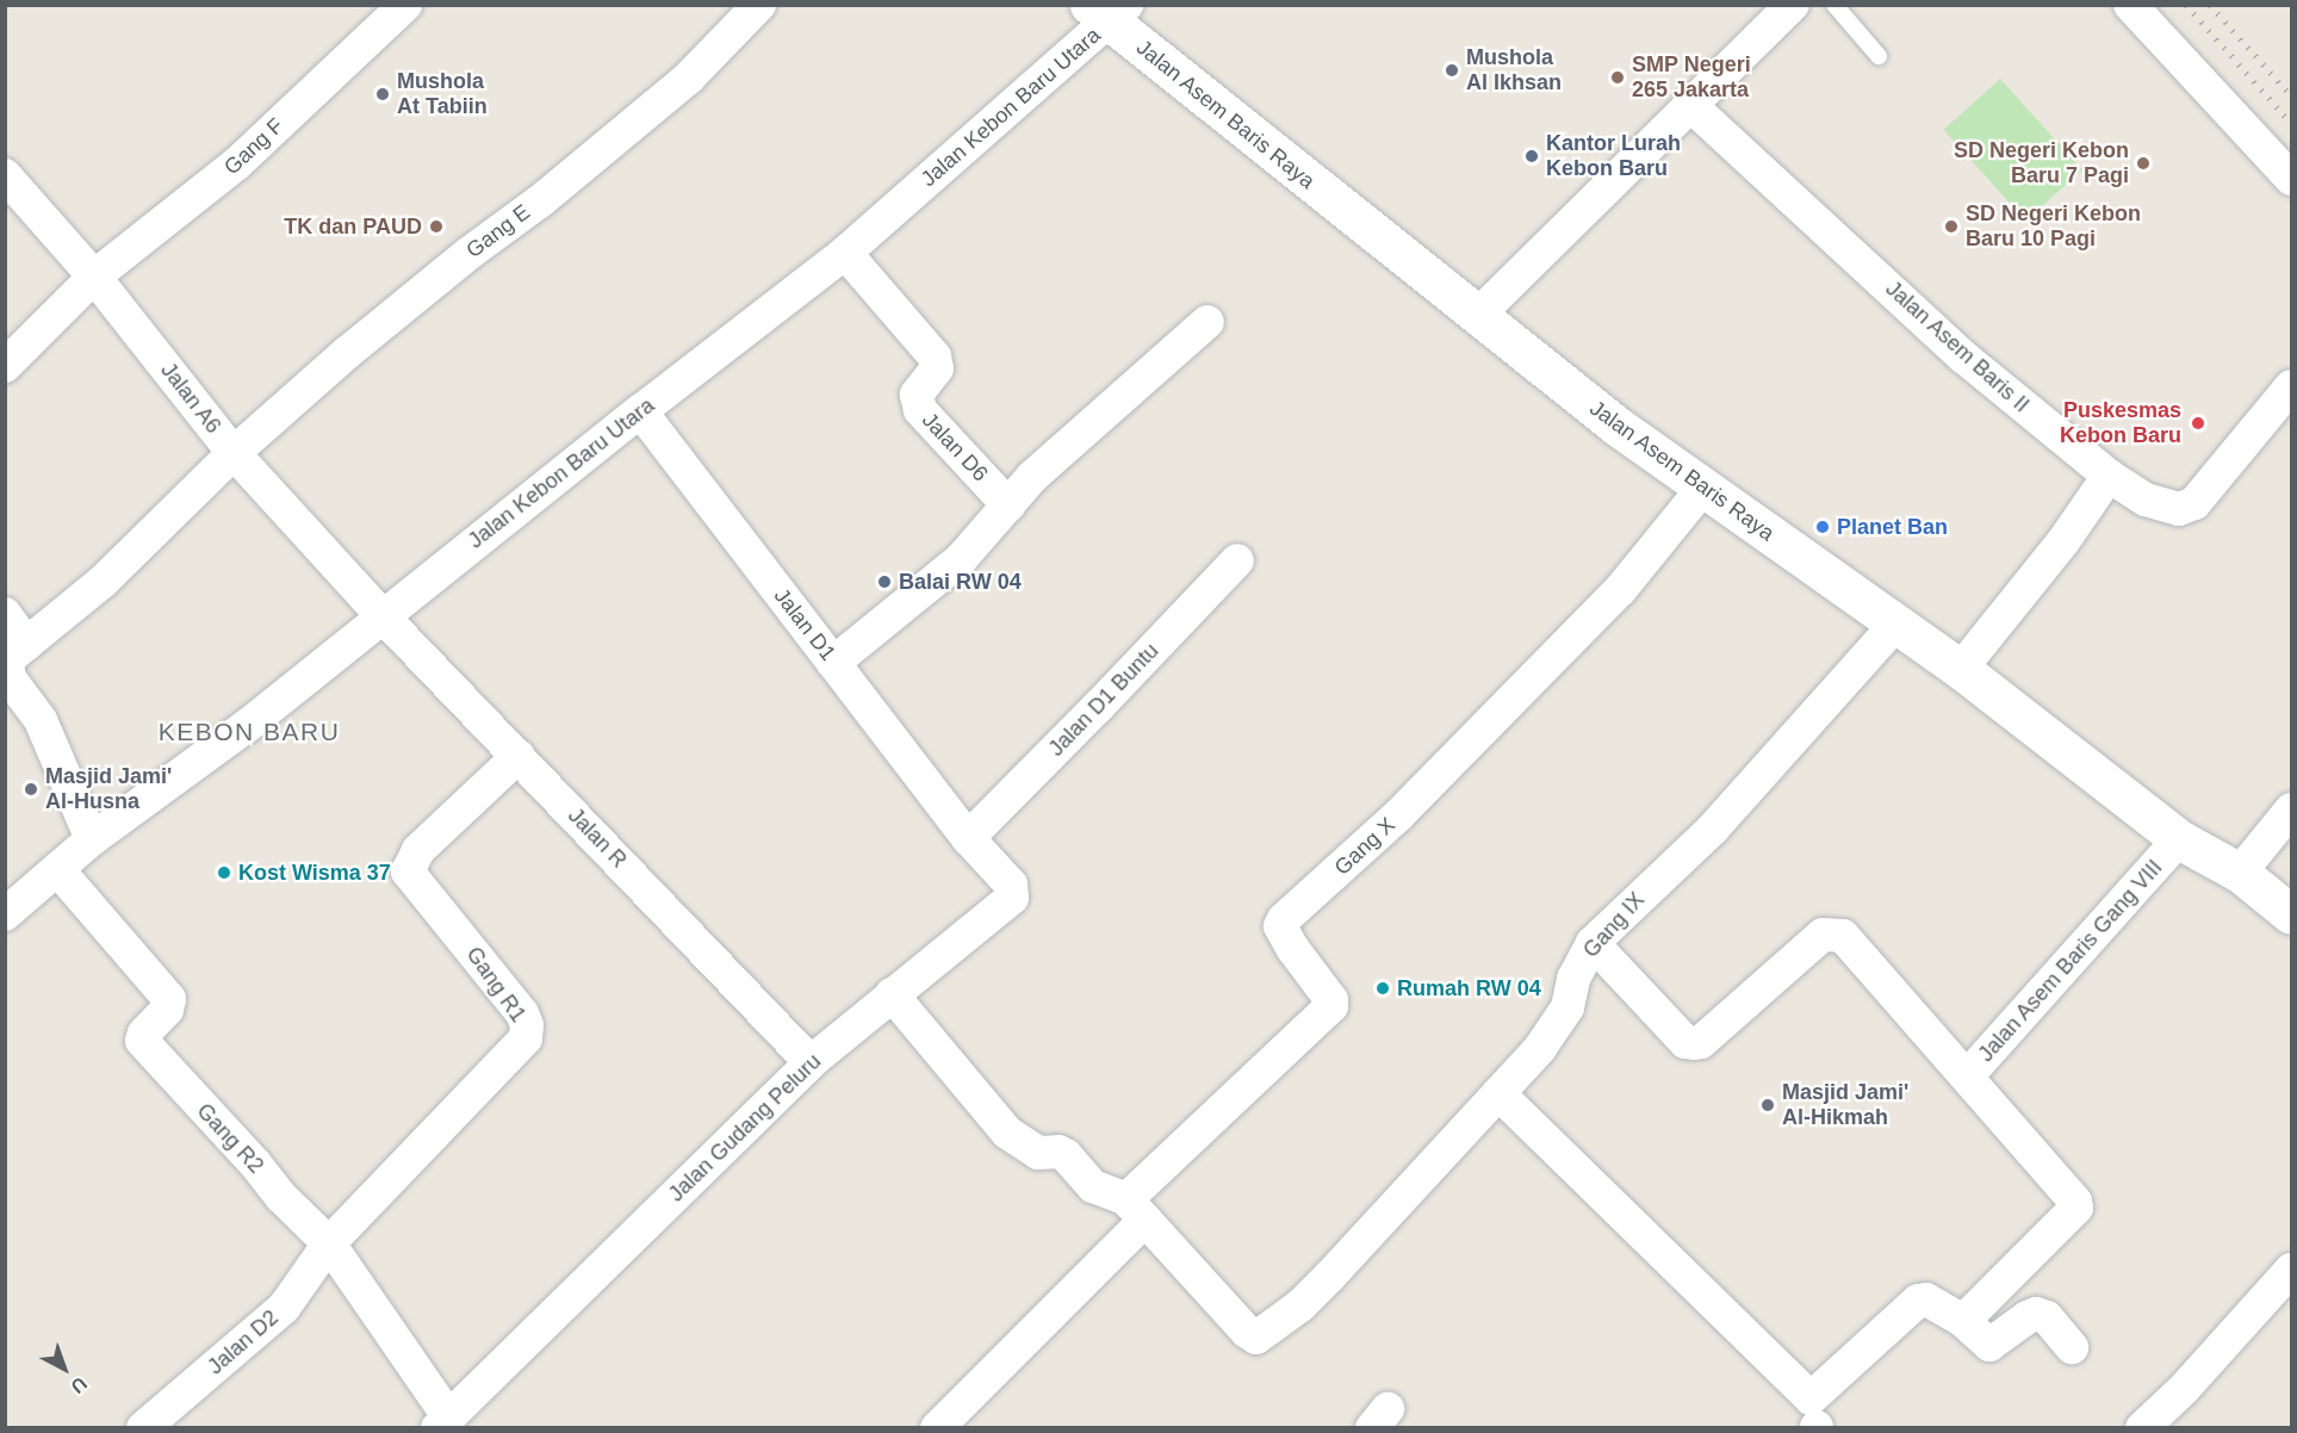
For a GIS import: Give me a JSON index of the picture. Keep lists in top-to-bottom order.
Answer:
{
  "streets": {
    "street": [
      "Jalan Kebon Baru Utara",
      "Jalan Asem Baris Raya",
      "Gang F",
      "Gang E",
      "Jalan Asem Baris II",
      "Jalan A6",
      "Jalan D6",
      "Jalan D1",
      "Jalan D1 Buntu",
      "Jalan R",
      "Gang X",
      "Gang IX",
      "Jalan Asem Baris Gang VIII",
      "Gang R1",
      "Jalan Gudang Peluru",
      "Gang R2",
      "Jalan D2"
    ]
  },
  "crossings": [
    ["Jalan Kebon Baru Utara", "Jalan Asem Baris Raya"],
    ["Jalan Kebon Baru Utara", "Gang E"],
    ["Jalan Kebon Baru Utara", "Jalan A6"],
    ["Jalan Kebon Baru Utara", "Jalan D6"],
    ["Jalan Kebon Baru Utara", "Jalan D1"],
    ["Jalan Kebon Baru Utara", "Jalan R"],
    ["Jalan Kebon Baru Utara", "Gang R2"],
    ["Jalan Asem Baris Raya", "Gang X"],
    ["Jalan Asem Baris Raya", "Gang IX"],
    ["Jalan Asem Baris Raya", "Jalan Asem Baris Gang VIII"],
    ["Gang F", "Jalan A6"],
    ["Gang E", "Jalan A6"],
    ["Jalan A6", "Jalan R"],
    ["Jalan D1", "Jalan D1 Buntu"],
    ["Jalan D1", "Jalan Gudang Peluru"],
    ["Jalan D1 Buntu", "Jalan Gudang Peluru"],
    ["Jalan R", "Gang R1"],
    ["Jalan R", "Jalan Gudang Peluru"],
    ["Gang X", "Gang IX"],
    ["Gang IX", "Jalan Asem Baris Gang VIII"],
    ["Gang R1", "Gang R2"],
    ["Gang R1", "Jalan D2"],
    ["Jalan Gudang Peluru", "Gang R2"],
    ["Gang R2", "Jalan D2"]
  ],
  "districts": ["KEBON BARU"],
  "places": [
    "Mushola Al Ikhsan",
    "SMP Negeri 265 Jakarta",
    "Mushola At Tabiin",
    "Kantor Lurah Kebon Baru",
    "SD Negeri Kebon Baru 7 Pagi",
    "TK dan PAUD",
    "SD Negeri Kebon Baru 10 Pagi",
    "Puskesmas Kebon Baru",
    "Planet Ban",
    "Balai RW 04",
    "Masjid Jami' Al-Husna",
    "Kost Wisma 37",
    "Rumah RW 04",
    "Masjid Jami' Al-Hikmah"
  ],
  "north": "bottom right"
}
